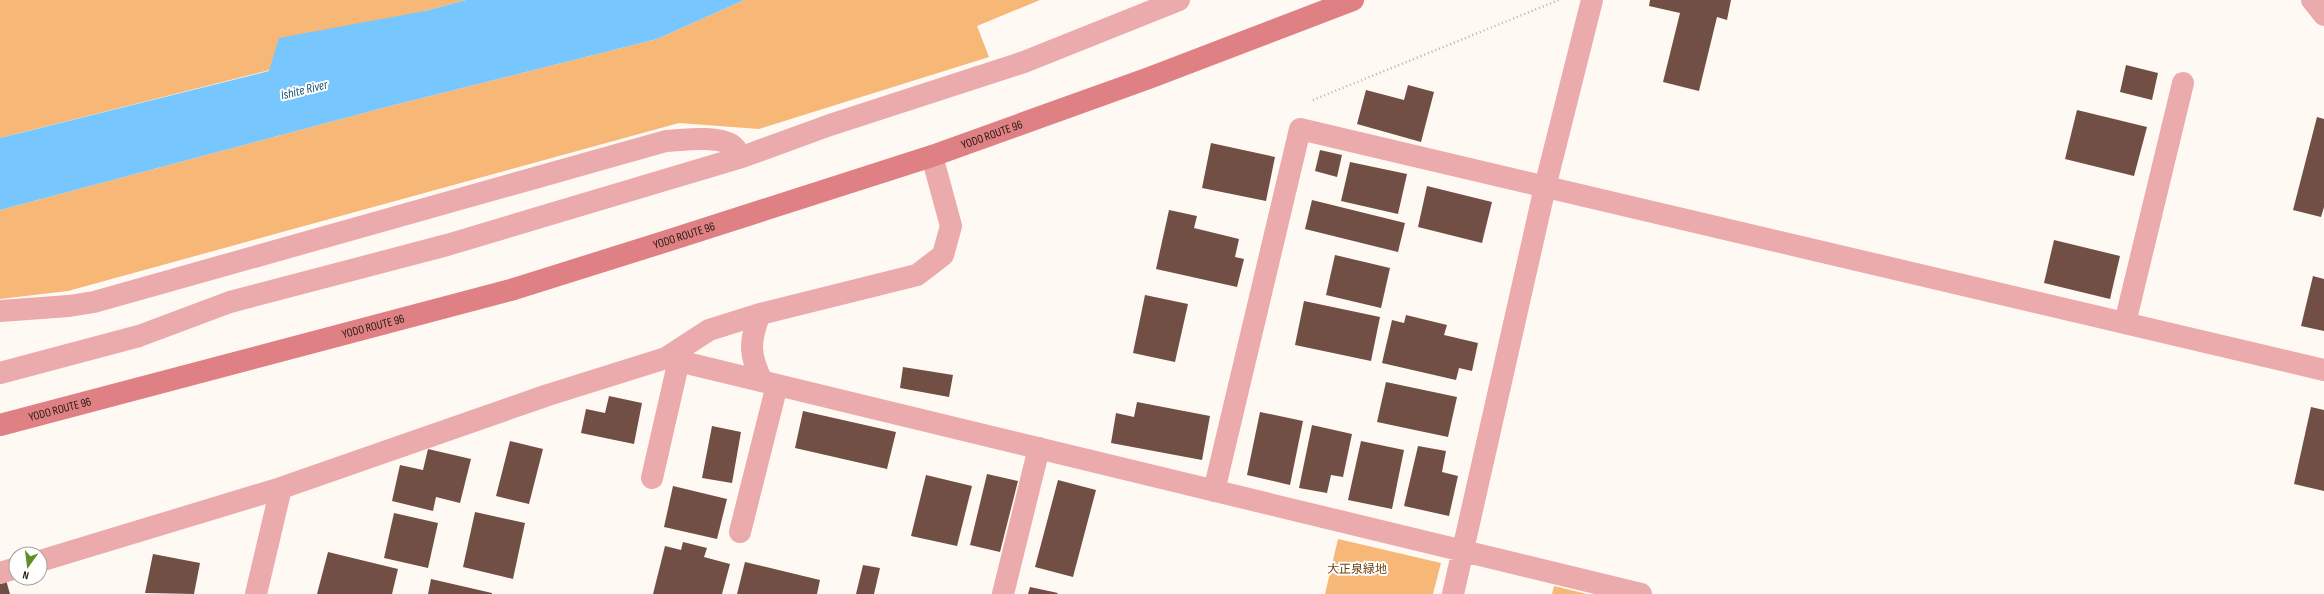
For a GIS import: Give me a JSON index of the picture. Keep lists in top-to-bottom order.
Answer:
{
  "streets": {
    "street": ["YODO ROUTE 96"]
  },
  "water": ["Ishite River"],
  "parks": ["大正泉緑地"],
  "north": "bottom"
}
